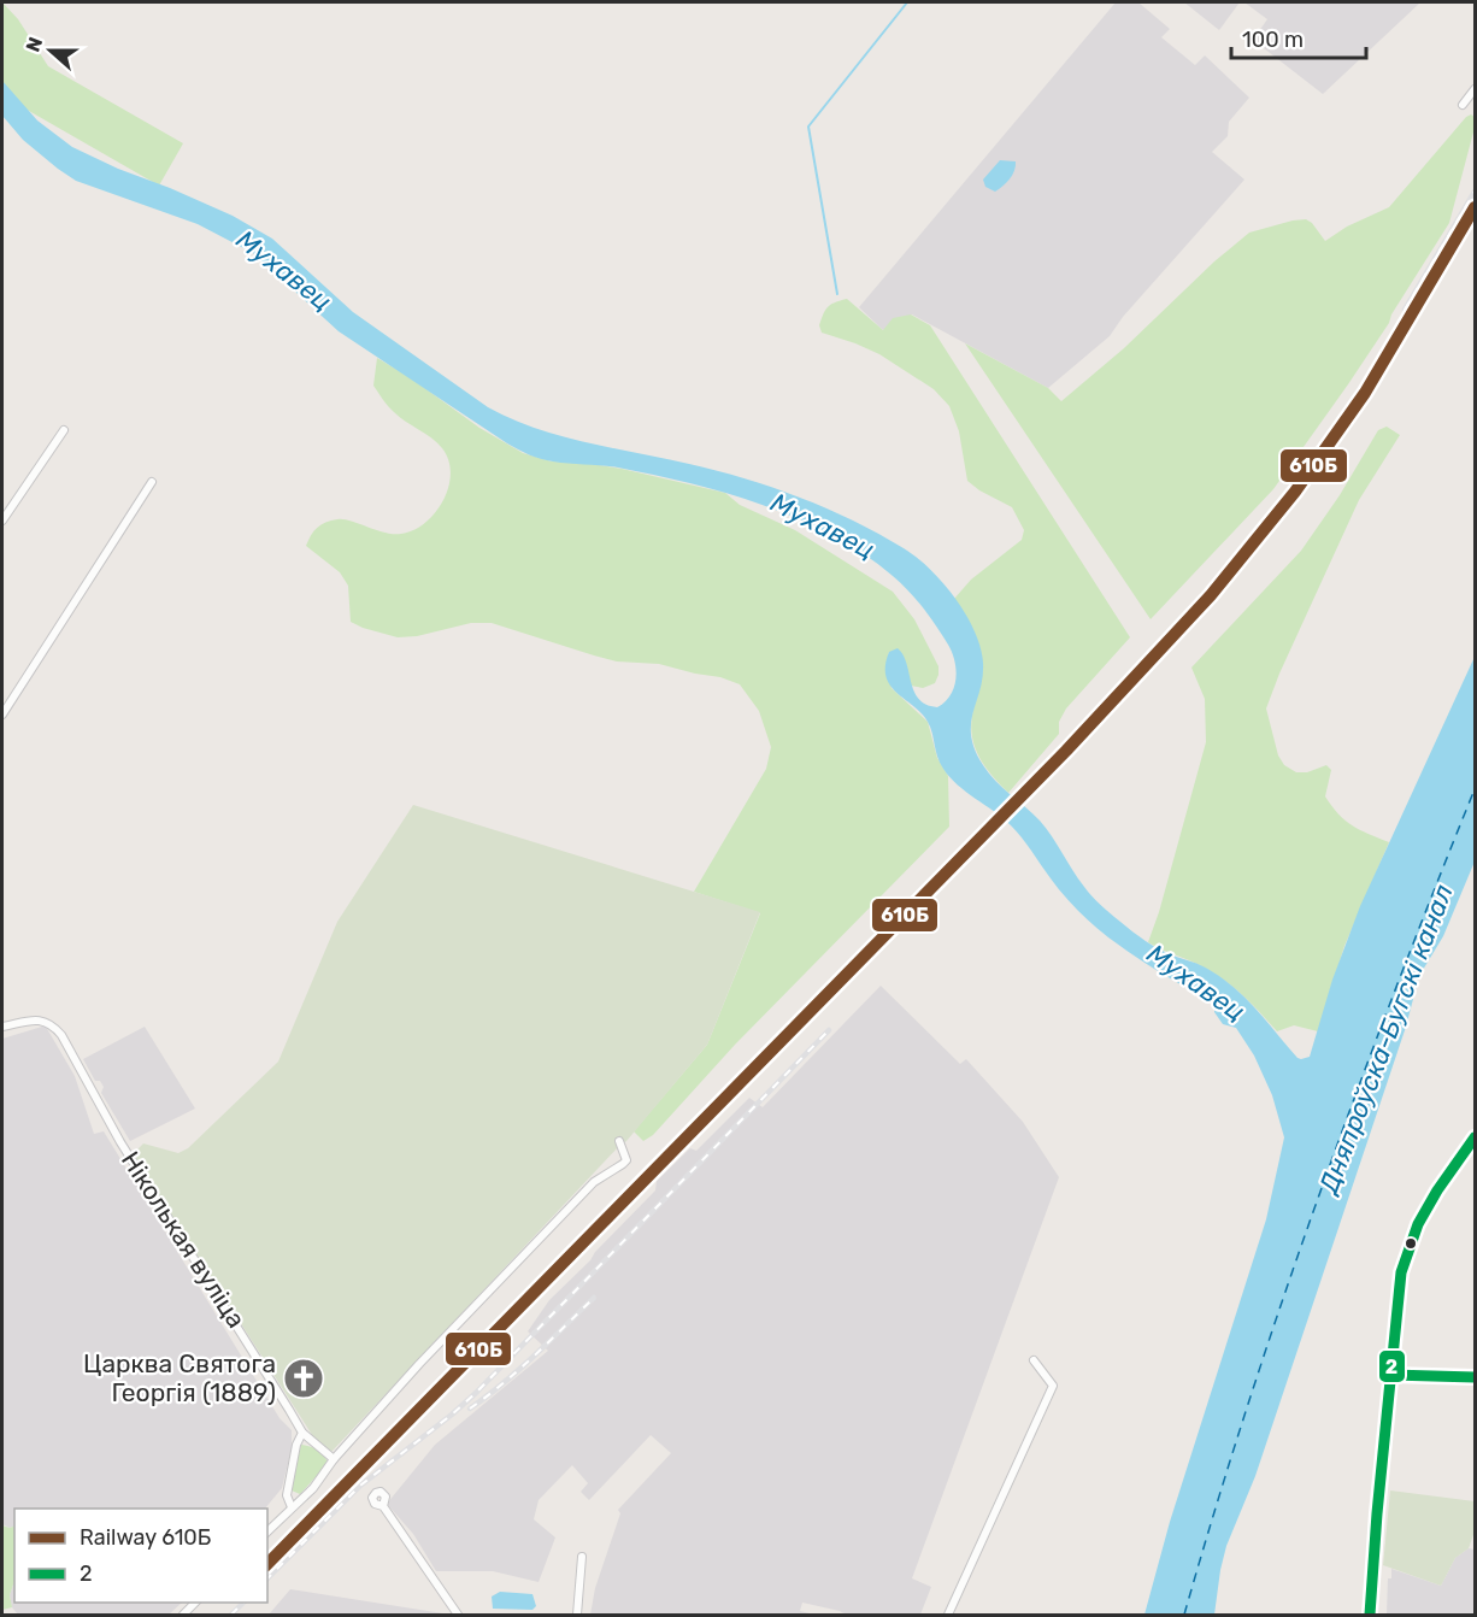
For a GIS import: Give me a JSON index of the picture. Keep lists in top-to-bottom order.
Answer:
{
  "streets": {
    "street": ["Ніколькая вуліца"]
  },
  "water": ["Мухавец", "Дняпроўска-Бугскі канал"],
  "places": {
    "church": ["Царква Святога Георгія (1889)"]
  },
  "lines": ["rail line 610Б", "transit line 2"],
  "legend": ["Railway 610Б", "2"],
  "scale_bar": "100 m",
  "north": "left"
}
